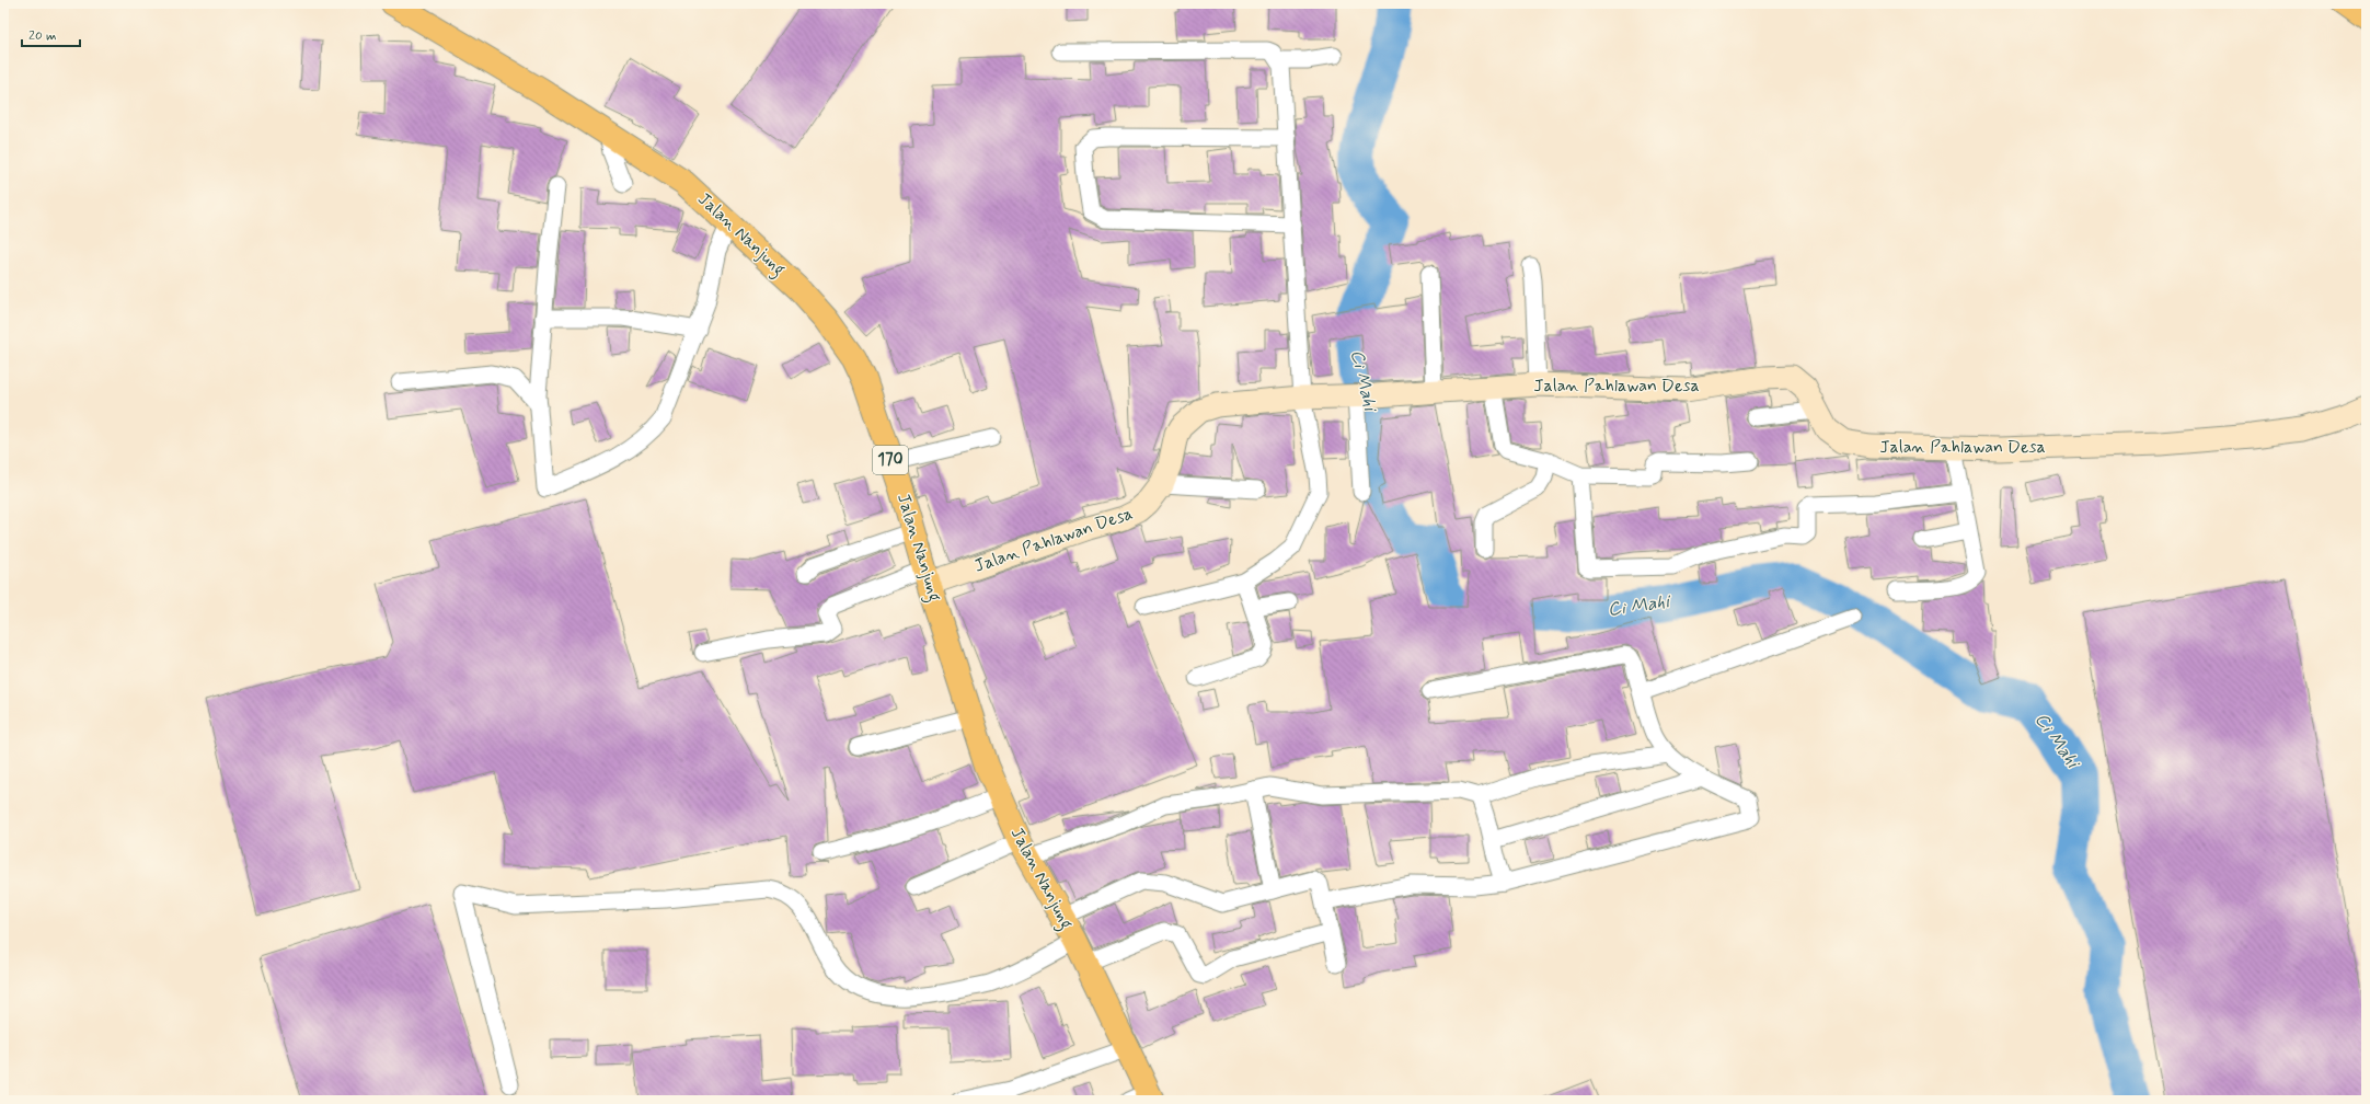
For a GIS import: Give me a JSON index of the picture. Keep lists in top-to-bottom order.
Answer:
{
  "streets": {
    "main road": ["Jalan Nanjung", "Jalan Pahlawan Desa", "170"]
  },
  "crossings": [
    ["Jalan Nanjung", "Jalan Pahlawan Desa"]
  ],
  "water": ["Ci Mahi"],
  "scale_bar": "20 m"
}
